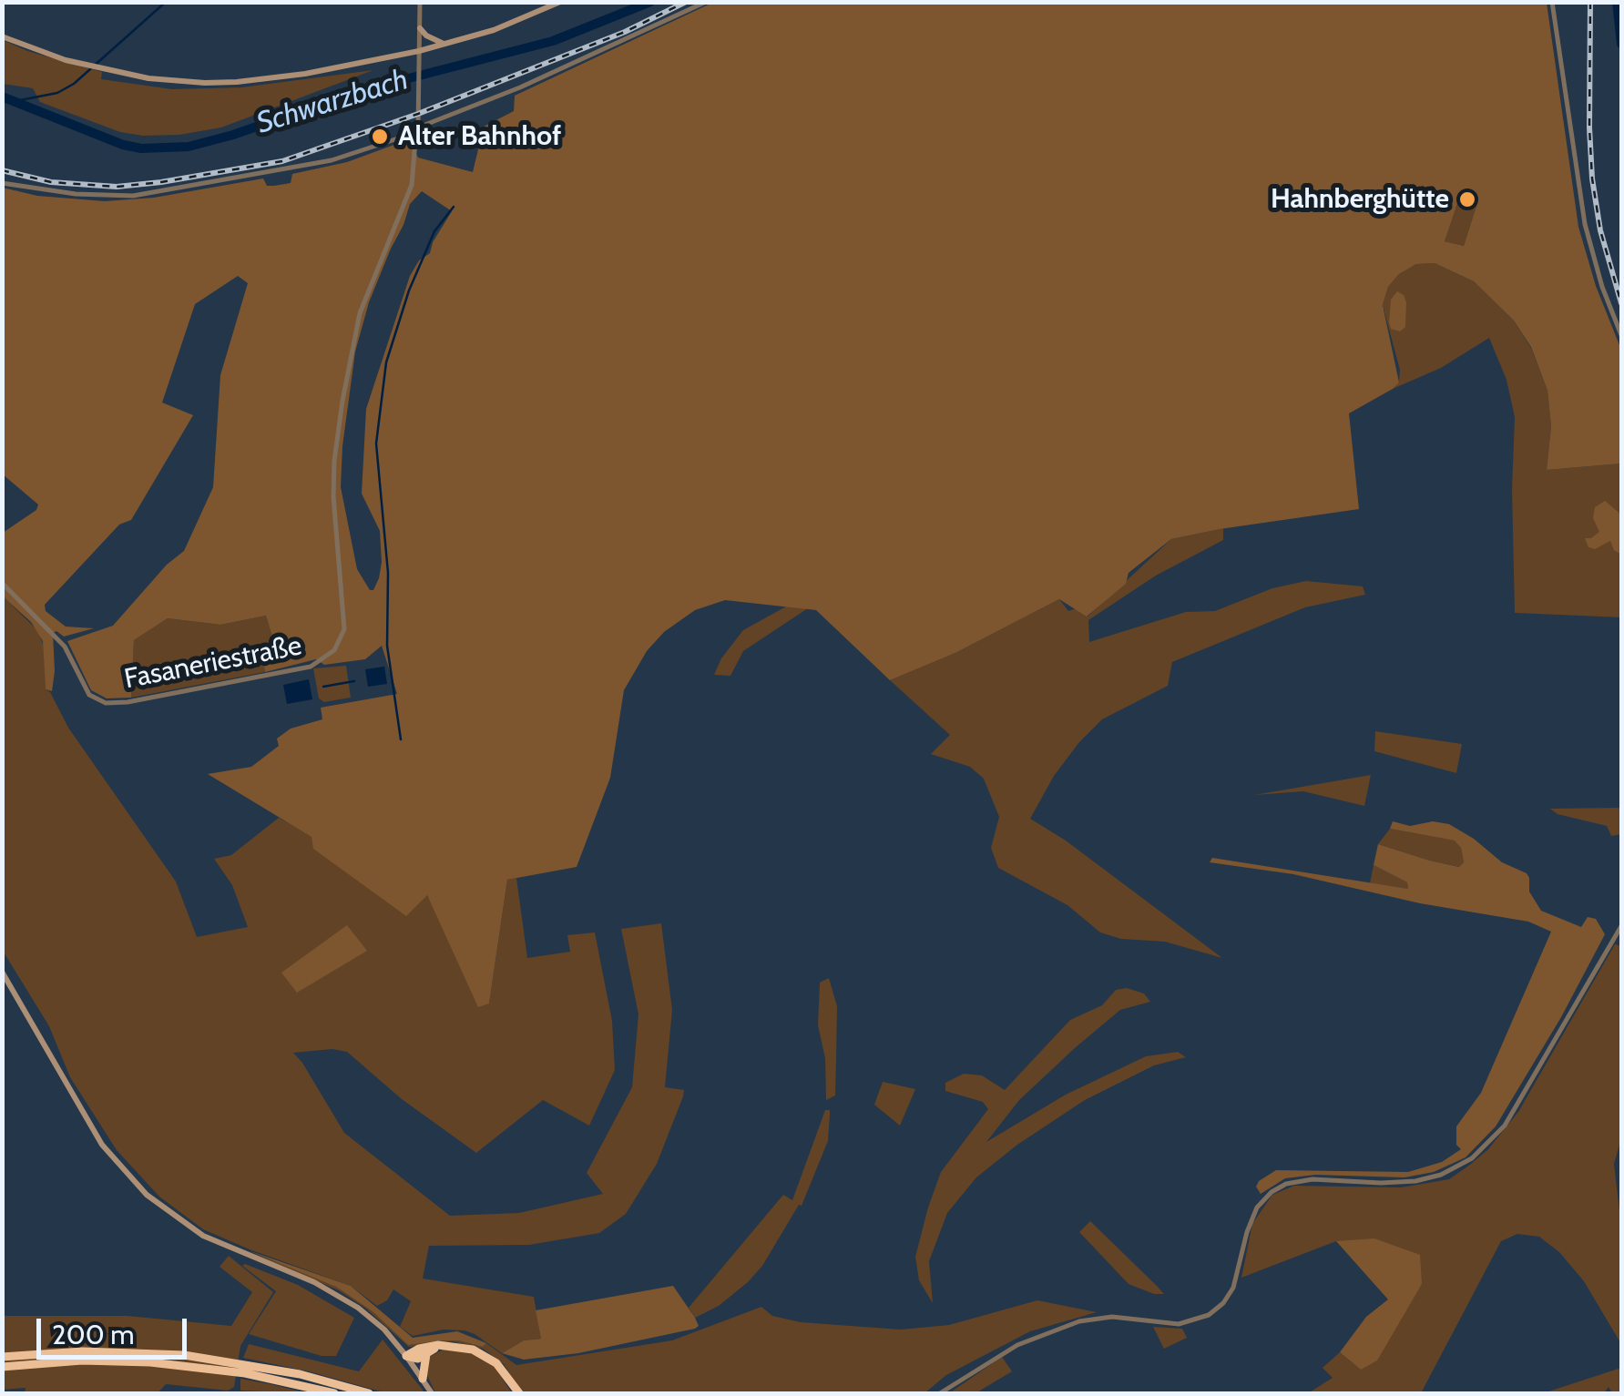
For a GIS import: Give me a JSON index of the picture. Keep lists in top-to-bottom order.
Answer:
{
  "streets": {
    "street": ["Fasaneriestraße"]
  },
  "water": ["Schwarzbach"],
  "places": ["Alter Bahnhof", "Hahnberghütte"],
  "scale_bar": "200 m"
}
